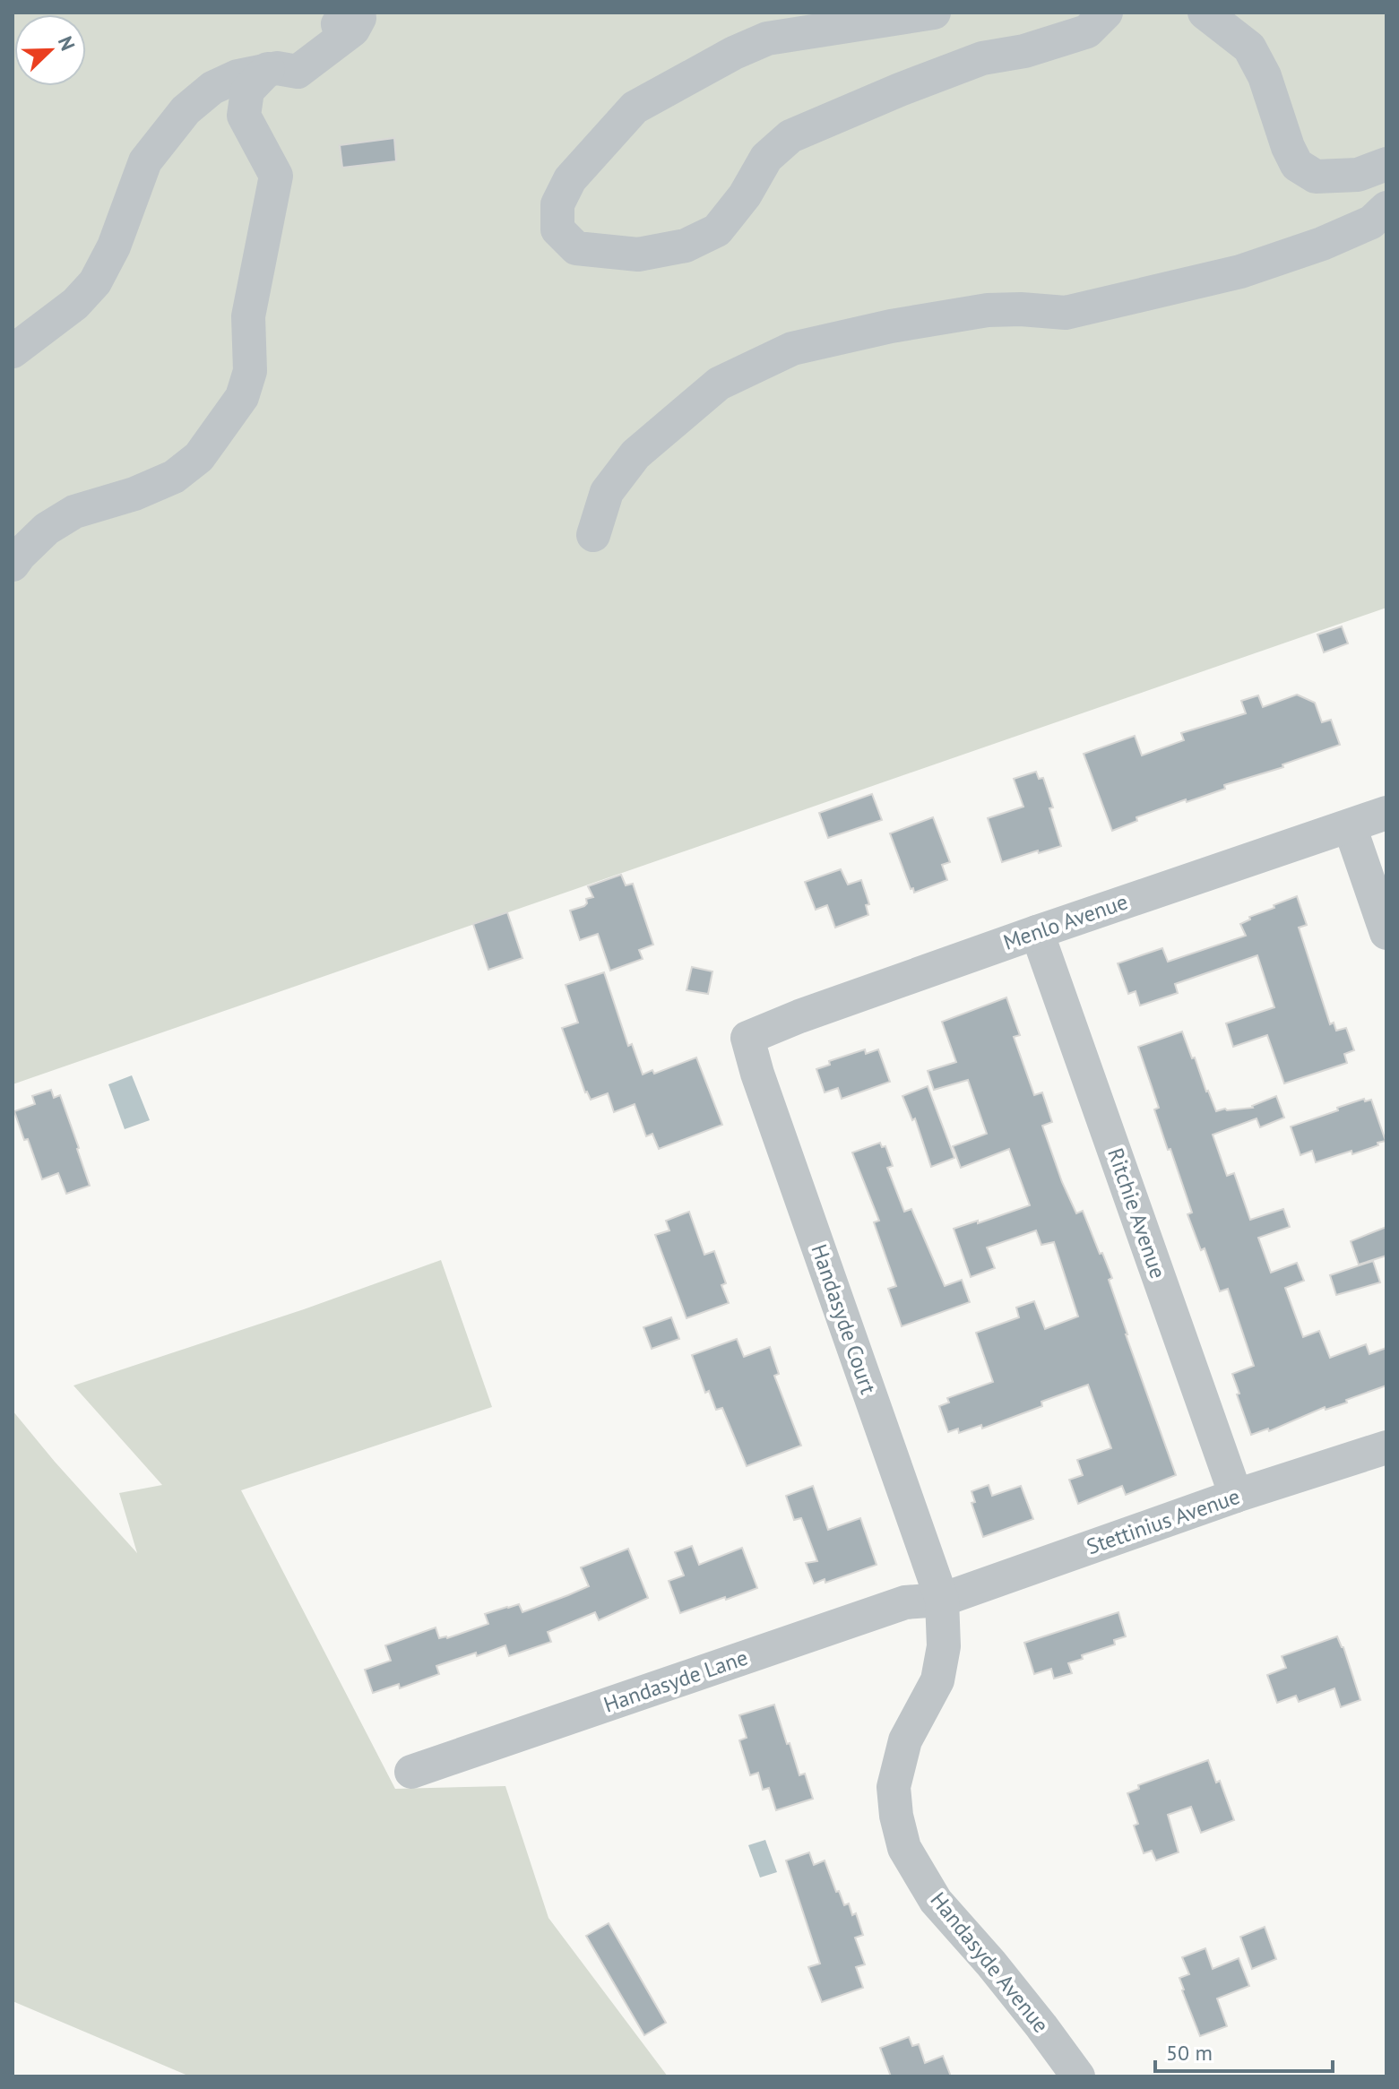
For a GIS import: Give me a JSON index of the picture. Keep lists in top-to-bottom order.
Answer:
{
  "streets": {
    "street": [
      "Menlo Avenue",
      "Ritchie Avenue",
      "Handasyde Court",
      "Stettinius Avenue",
      "Handasyde Lane",
      "Handasyde Avenue"
    ]
  },
  "crossings": [
    ["Menlo Avenue", "Ritchie Avenue"],
    ["Menlo Avenue", "Handasyde Court"],
    ["Ritchie Avenue", "Stettinius Avenue"],
    ["Handasyde Court", "Stettinius Avenue"],
    ["Handasyde Court", "Handasyde Lane"],
    ["Handasyde Court", "Handasyde Avenue"],
    ["Stettinius Avenue", "Handasyde Lane"],
    ["Stettinius Avenue", "Handasyde Avenue"],
    ["Handasyde Lane", "Handasyde Avenue"]
  ],
  "scale_bar": "50 m",
  "north": "top right"
}
